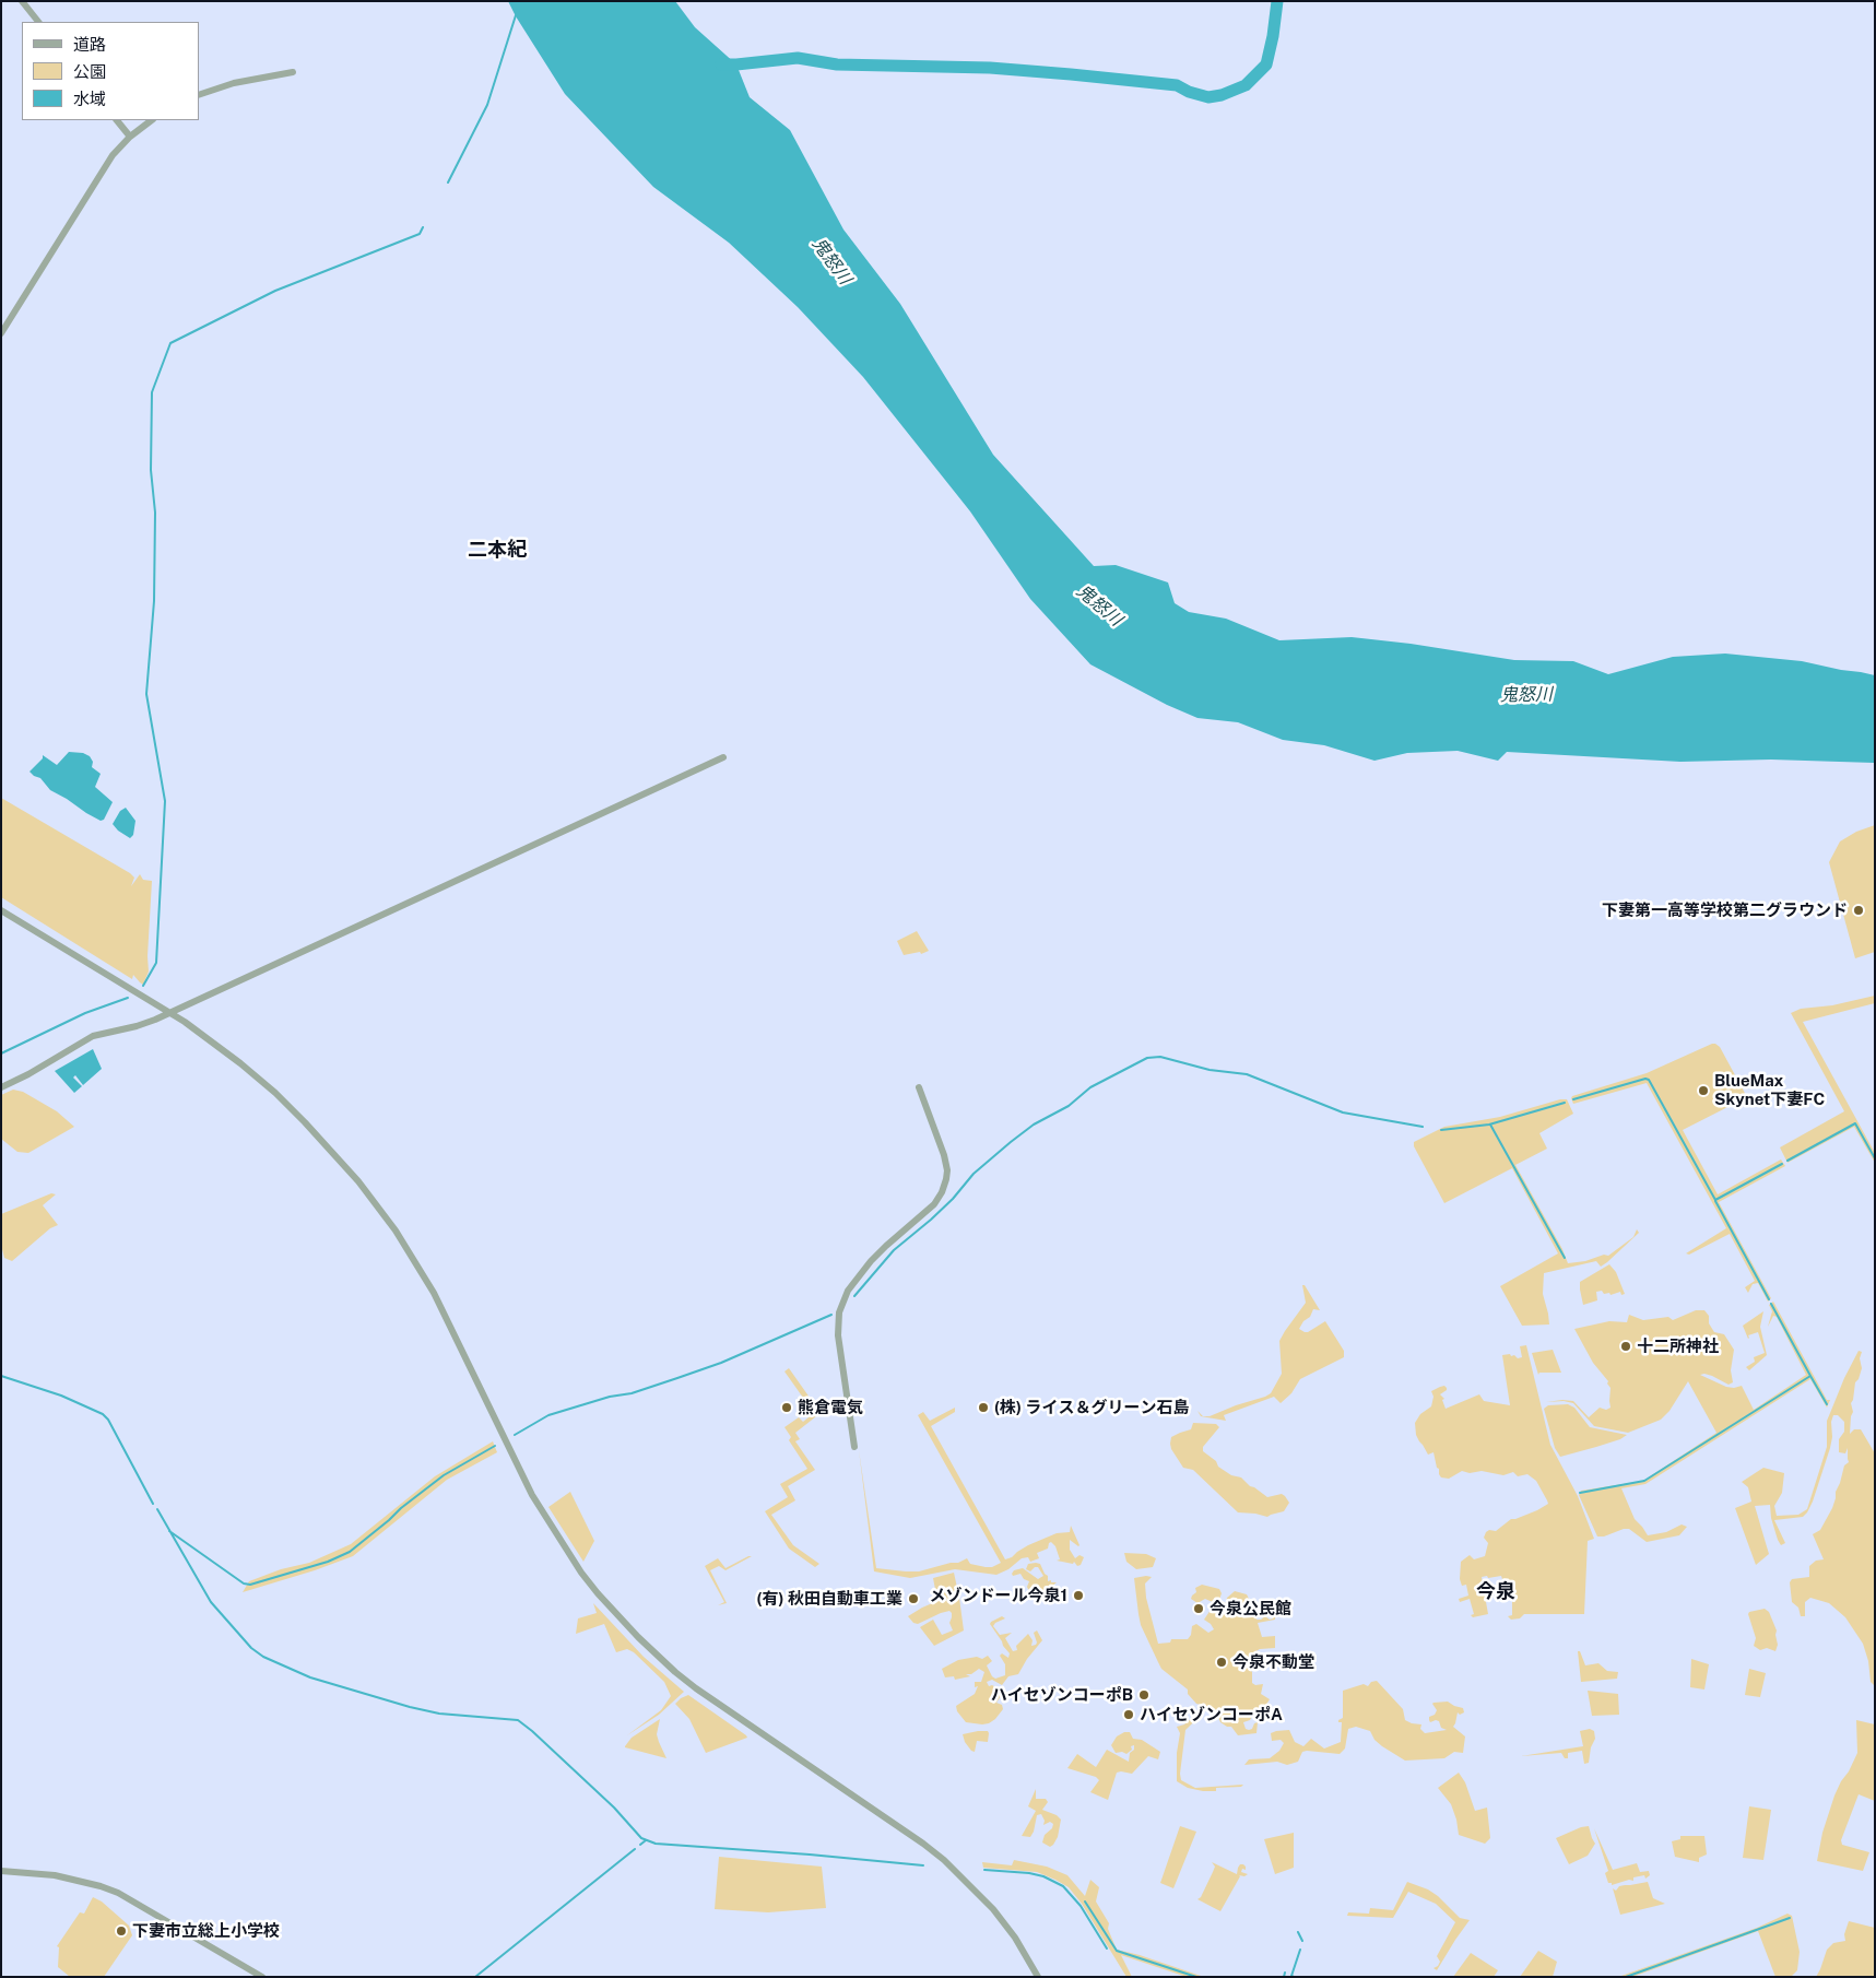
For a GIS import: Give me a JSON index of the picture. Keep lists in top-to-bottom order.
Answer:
{
  "districts": ["二本紀", "今泉"],
  "water": ["鬼怒川"],
  "places": [
    "下妻第一高等学校第二グラウンド",
    "BlueMax Skynet下妻FC",
    "十二所神社",
    "熊倉電気",
    "(株) ライス＆グリーン石島",
    "メゾンドール今泉1",
    "(有) 秋田自動車工業",
    "今泉公民館",
    "今泉不動堂",
    "ハイセゾンコーポB",
    "ハイセゾンコーポA",
    "下妻市立総上小学校"
  ],
  "legend": ["道路", "公園", "水域"]
}
